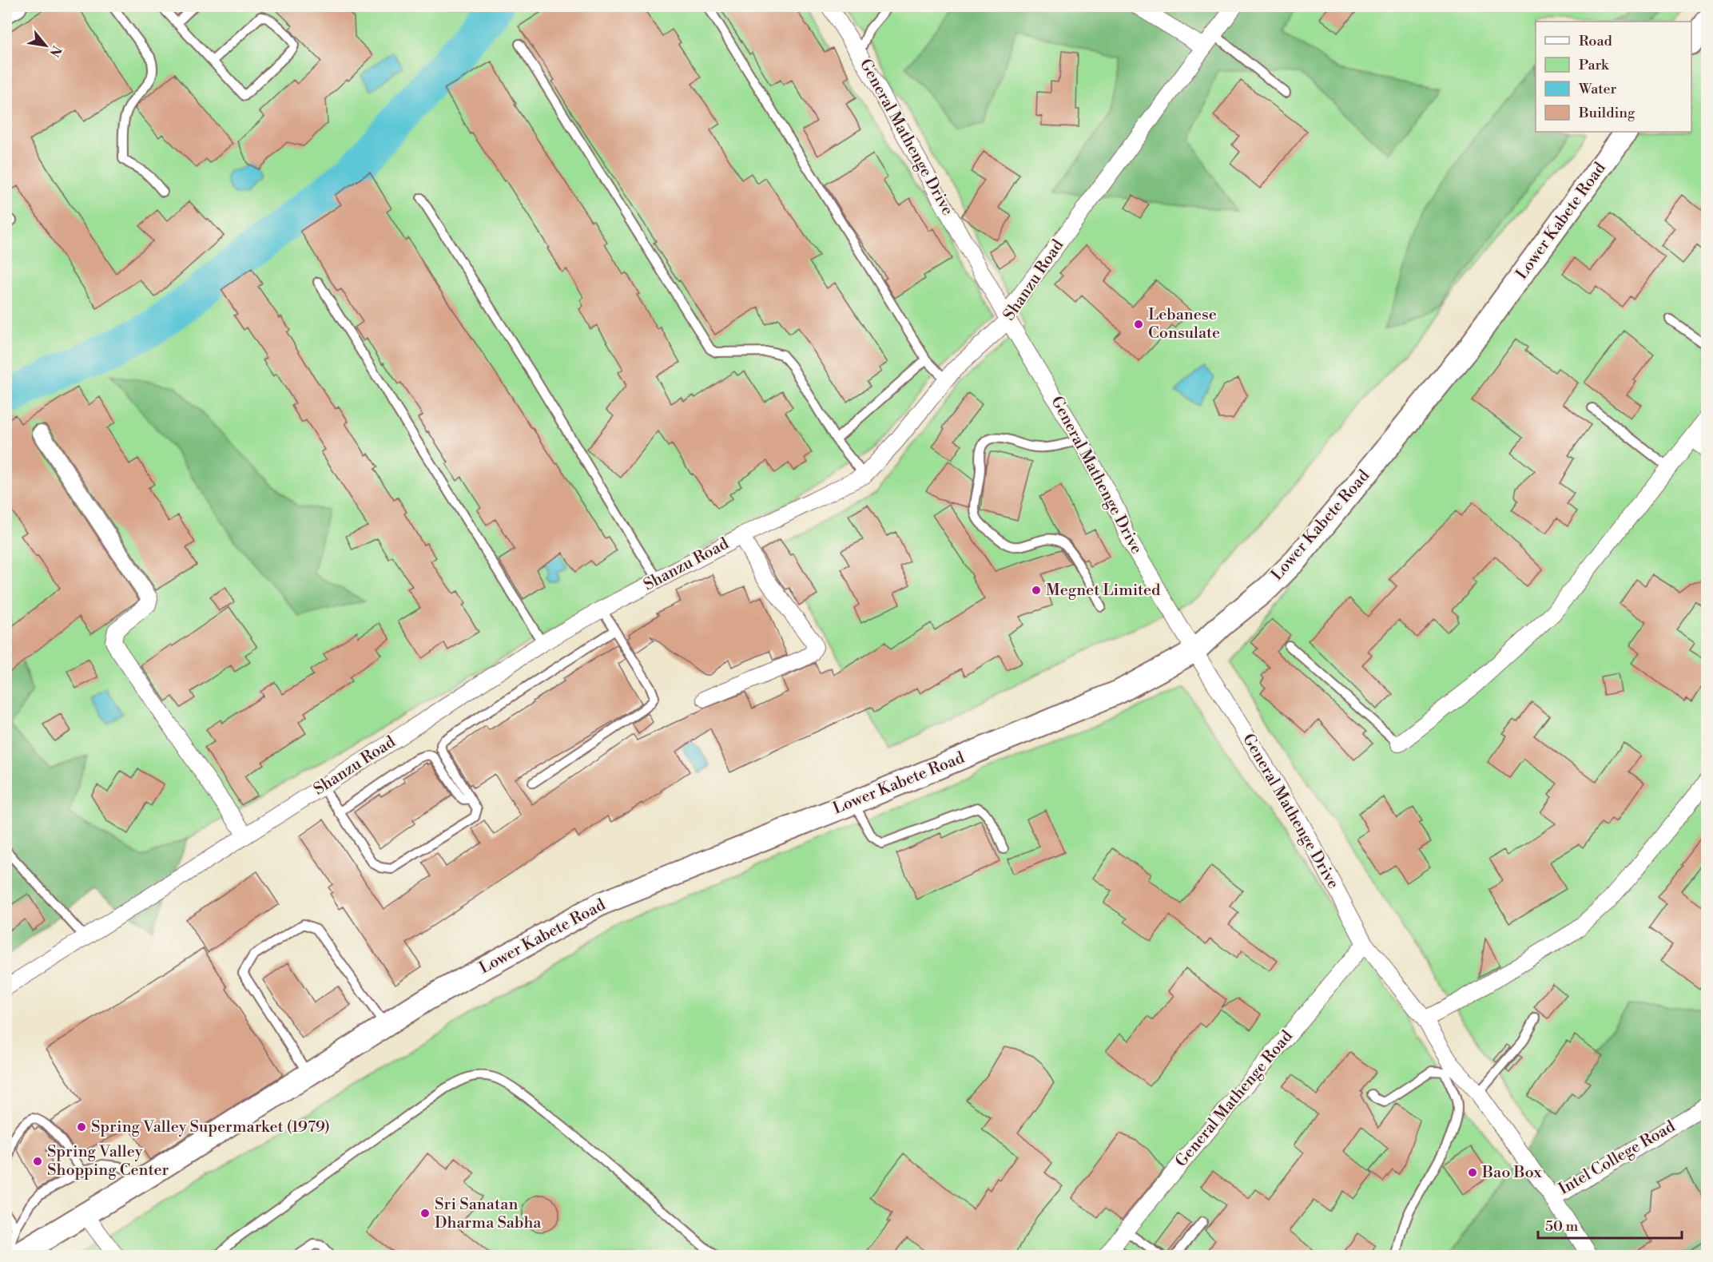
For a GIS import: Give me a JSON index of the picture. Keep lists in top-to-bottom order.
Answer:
{
  "streets": {
    "main road": ["Lower Kabete Road"],
    "street": [
      "General Mathenge Drive",
      "Shanzu Road",
      "General Mathenge Road",
      "Intel College Road"
    ]
  },
  "crossings": [
    ["General Mathenge Drive", "Lower Kabete Road"],
    ["General Mathenge Drive", "Shanzu Road"],
    ["General Mathenge Drive", "General Mathenge Road"],
    ["General Mathenge Drive", "Intel College Road"]
  ],
  "places": [
    "Lebanese Consulate",
    "Megnet Limited",
    "Spring Valley Supermarket (1979)",
    "Spring Valley Shopping Center",
    "Bao Box",
    "Sri Sanatan Dharma Sabha"
  ],
  "legend": [
    "Road",
    "Park",
    "Water",
    "Building"
  ],
  "scale_bar": "50 m",
  "north": "bottom right"
}
